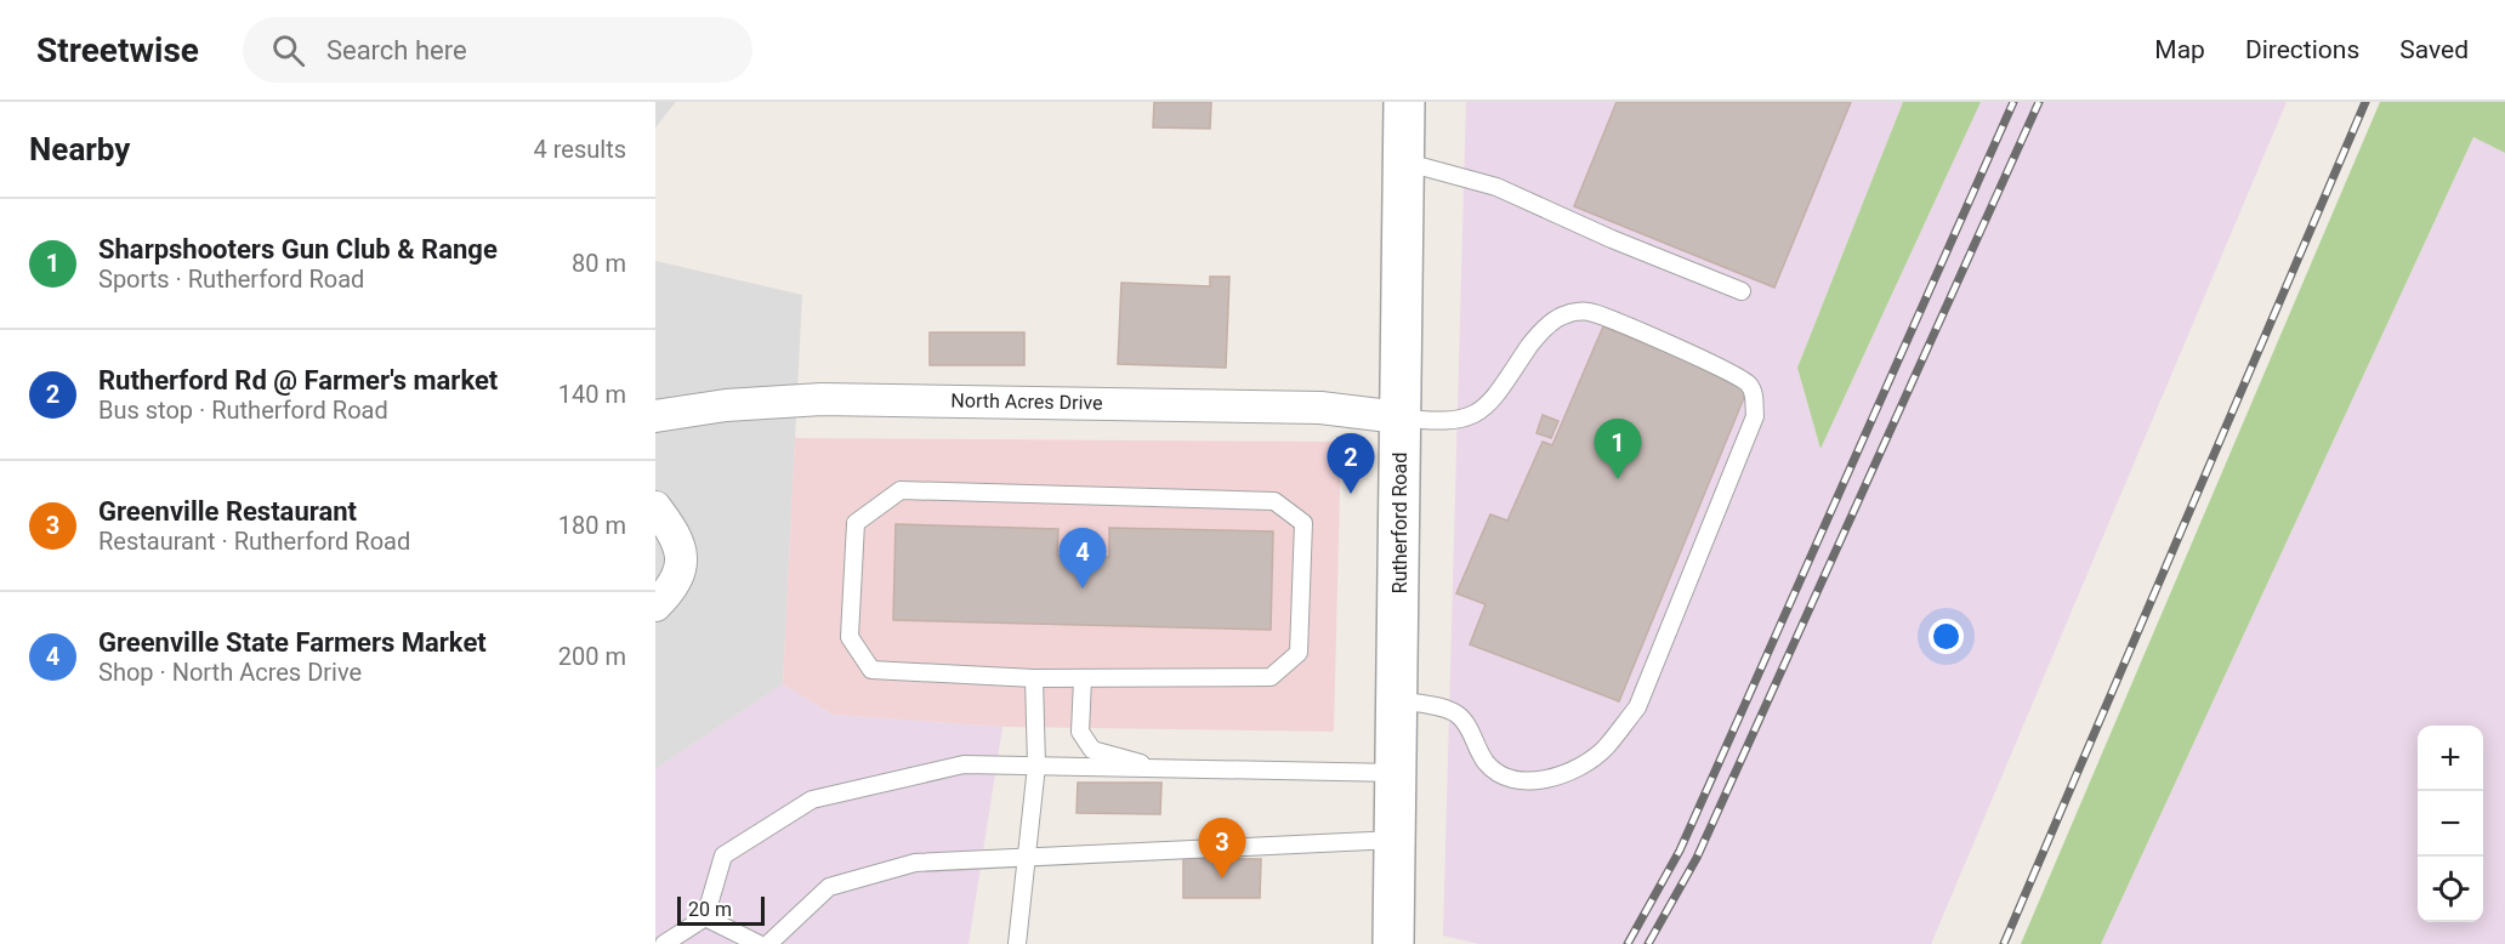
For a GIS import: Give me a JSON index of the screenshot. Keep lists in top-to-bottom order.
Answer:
{
  "streets": {
    "street": ["North Acres Drive", "Rutherford Road"]
  },
  "crossings": [
    ["North Acres Drive", "Rutherford Road"]
  ],
  "scale_bar": "20 m",
  "page": {
    "header": "Streetwise",
    "search": "Search here",
    "nav": ["Map", "Directions", "Saved"],
    "heading": ["Nearby", "4 results"],
    "list": [
      {
        "mark": "1",
        "name": "Sharpshooters Gun Club & Range",
        "note": "Sports · Rutherford Road",
        "value": "80 m"
      },
      {
        "mark": "2",
        "name": "Rutherford Rd @ Farmer's market",
        "note": "Bus stop · Rutherford Road",
        "value": "140 m"
      },
      {
        "mark": "3",
        "name": "Greenville Restaurant",
        "note": "Restaurant · Rutherford Road",
        "value": "180 m"
      },
      {
        "mark": "4",
        "name": "Greenville State Farmers Market",
        "note": "Shop · North Acres Drive",
        "value": "200 m"
      }
    ],
    "pins": [
      "1",
      "2",
      "4",
      "3"
    ],
    "map_buttons": ["+", "−"],
    "scale": "20 m"
  }
}
